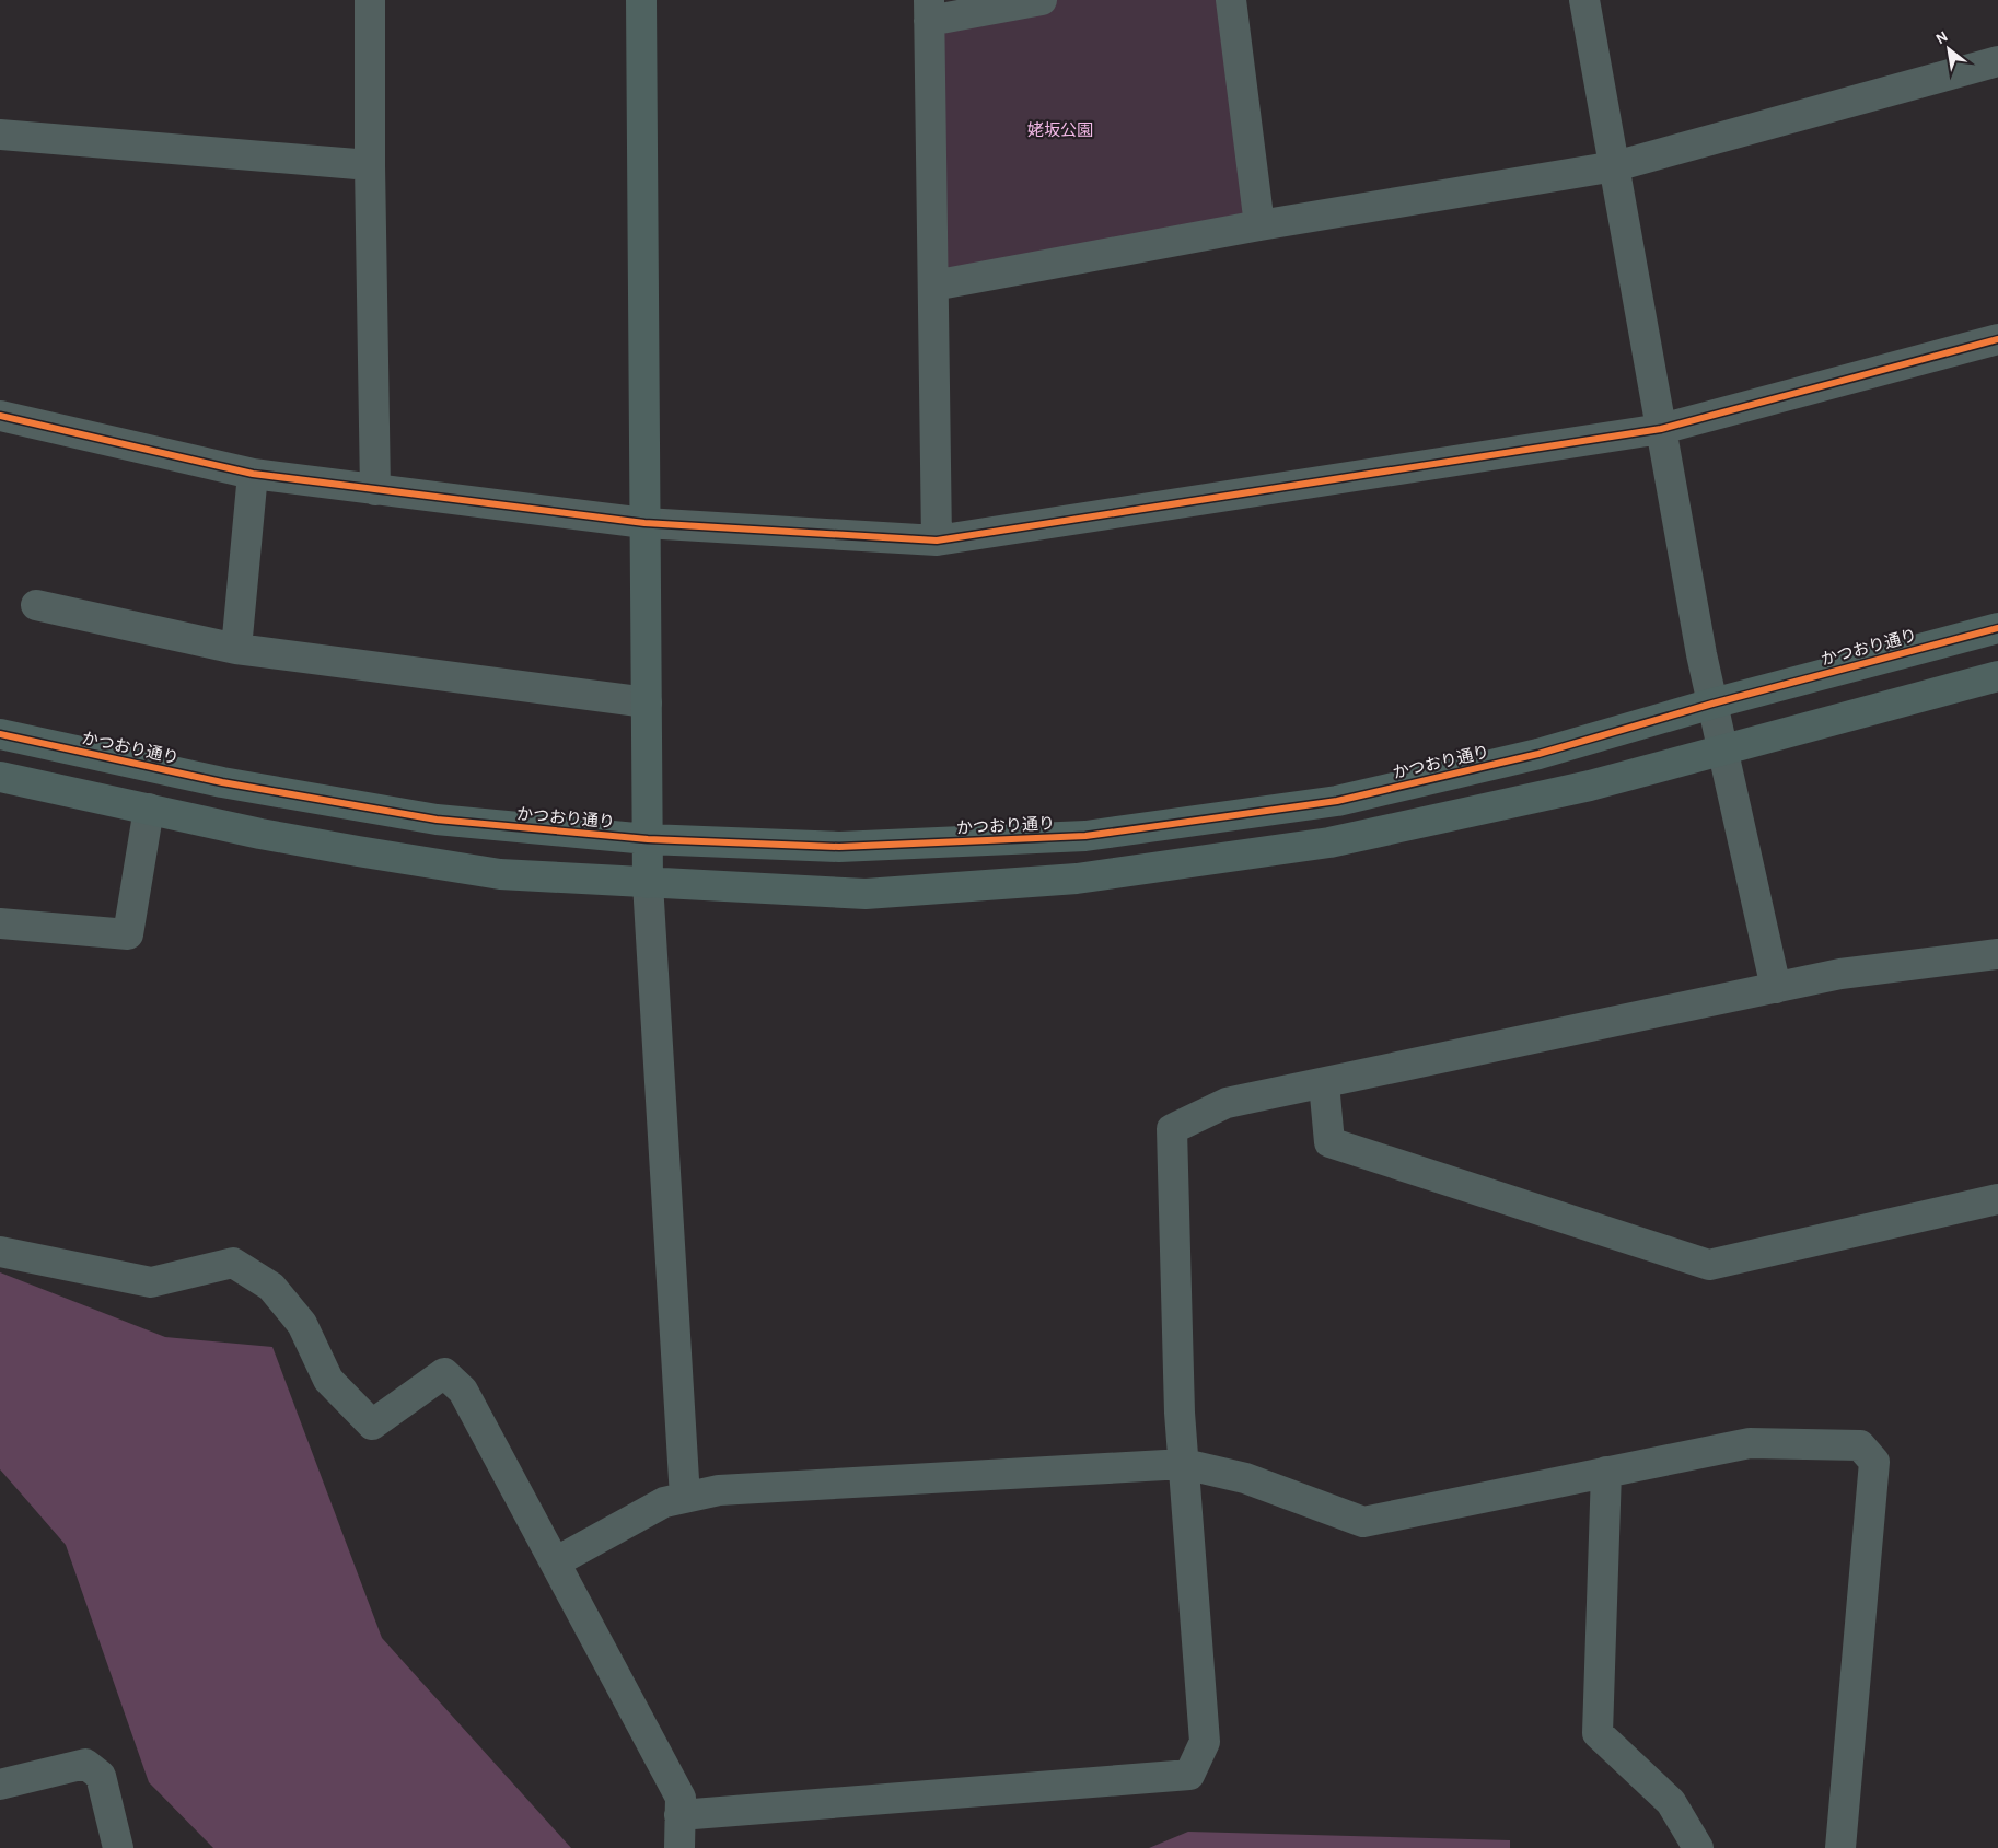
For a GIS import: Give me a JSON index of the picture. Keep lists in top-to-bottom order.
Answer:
{
  "streets": {
    "street": ["かつおり通り"]
  },
  "parks": ["姥坂公園"],
  "north": "top left"
}
